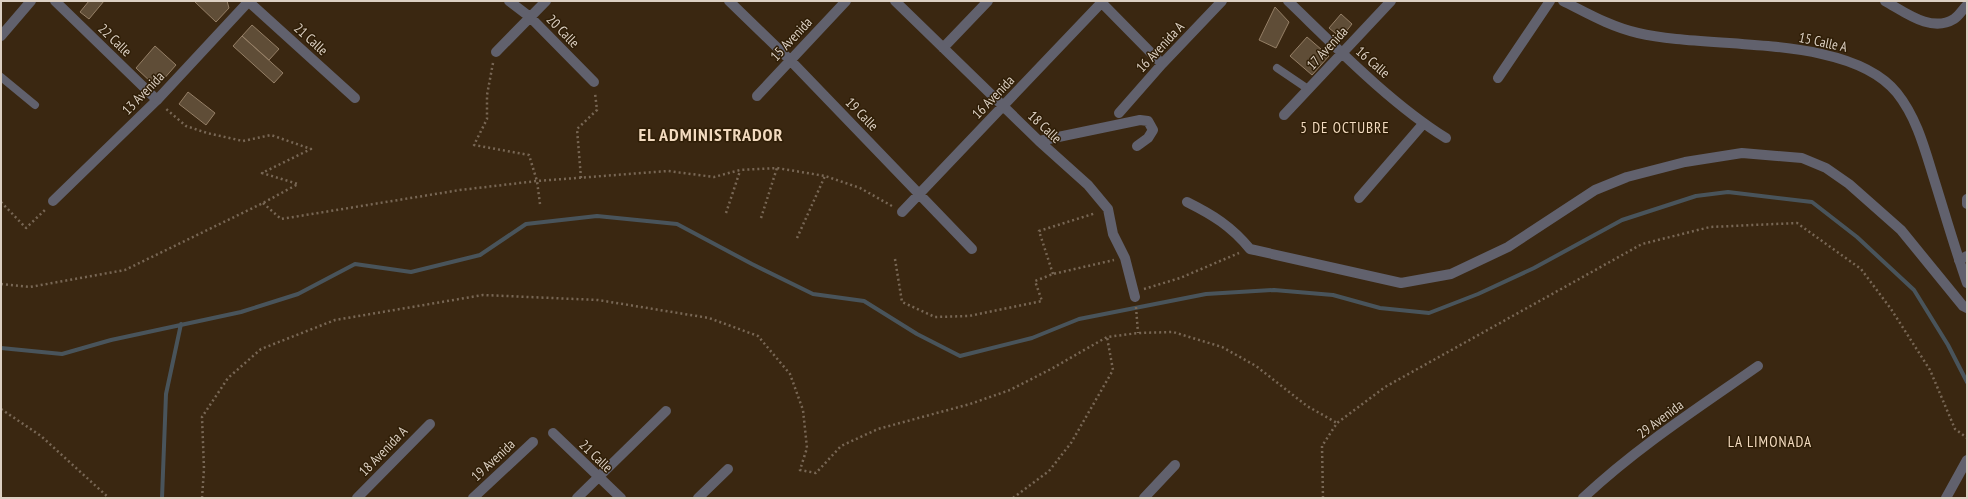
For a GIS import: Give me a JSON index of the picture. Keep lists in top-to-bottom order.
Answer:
{
  "streets": {
    "street": [
      "20 Calle",
      "21 Calle",
      "15 Avenida",
      "22 Calle",
      "15 Calle A",
      "16 Avenida A",
      "17 Avenida",
      "16 Calle",
      "13 Avenida",
      "16 Avenida",
      "19 Calle",
      "18 Calle",
      "29 Avenida",
      "18 Avenida A",
      "19 Avenida"
    ]
  },
  "crossings": [
    ["21 Calle", "13 Avenida"],
    ["15 Avenida", "19 Calle"],
    ["22 Calle", "13 Avenida"],
    ["17 Avenida", "16 Calle"],
    ["16 Avenida", "19 Calle"],
    ["16 Avenida", "18 Calle"]
  ],
  "districts": ["5 DE OCTUBRE", "EL ADMINISTRADOR", "LA LIMONADA"]
}
